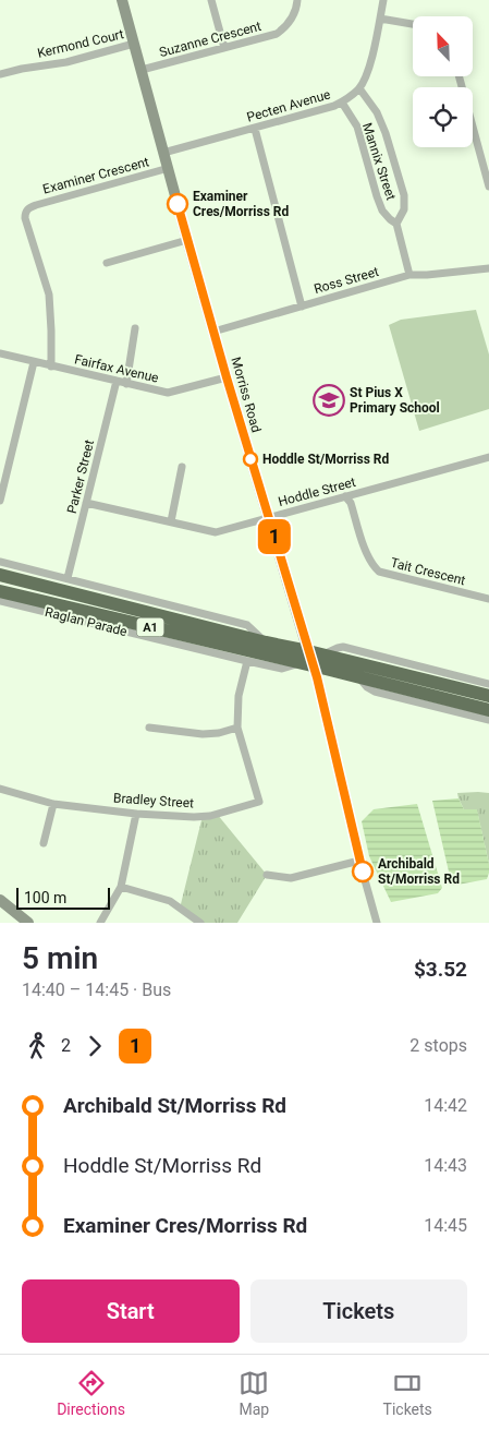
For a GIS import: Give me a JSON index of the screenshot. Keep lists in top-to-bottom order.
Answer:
{
  "streets": {
    "highway": ["Raglan Parade", "A1"],
    "street": [
      "Suzanne Crescent",
      "Kermond Court",
      "Pecten Avenue",
      "Mannix Street",
      "Examiner Crescent",
      "Ross Street",
      "Fairfax Avenue",
      "Morriss Road",
      "Parker Street",
      "Hoddle Street",
      "Tait Crescent",
      "Bradley Street"
    ]
  },
  "crossings": [
    ["Suzanne Crescent", "Morriss Road"],
    ["Kermond Court", "Morriss Road"],
    ["Pecten Avenue", "Mannix Street"],
    ["Pecten Avenue", "Morriss Road"],
    ["Mannix Street", "Ross Street"],
    ["Examiner Crescent", "Fairfax Avenue"],
    ["Examiner Crescent", "Morriss Road"],
    ["Ross Street", "Morriss Road"],
    ["Fairfax Avenue", "Morriss Road"],
    ["Fairfax Avenue", "Parker Street"],
    ["Morriss Road", "Hoddle Street"],
    ["Morriss Road", "Raglan Parade"],
    ["Parker Street", "Hoddle Street"],
    ["Parker Street", "Raglan Parade"],
    ["Hoddle Street", "Tait Crescent"],
    ["Raglan Parade", "Bradley Street"]
  ],
  "places": {
    "other": ["Examiner Cres/Morriss Rd", "Hoddle St/Morriss Rd", "Archibald St/Morriss Rd"],
    "school or university": ["St Pius X Primary School"]
  },
  "lines": ["bus line 1"],
  "scale_bar": "100 m",
  "north": "top left",
  "page": {
    "on_map": "1",
    "scale": "100 m",
    "heading": ["5 min", "14:40 – 14:45 · Bus", "$3.52"],
    "legs": ["2", "1", "2 stops"],
    "list": [
      {
        "name": "Archibald St/Morriss Rd",
        "value": "14:42"
      },
      {
        "name": "Hoddle St/Morriss Rd",
        "value": "14:43"
      },
      {
        "name": "Examiner Cres/Morriss Rd",
        "value": "14:45"
      }
    ],
    "buttons": ["Start", "Tickets"],
    "tabs": ["Directions", "Map", "Tickets"]
  }
}
